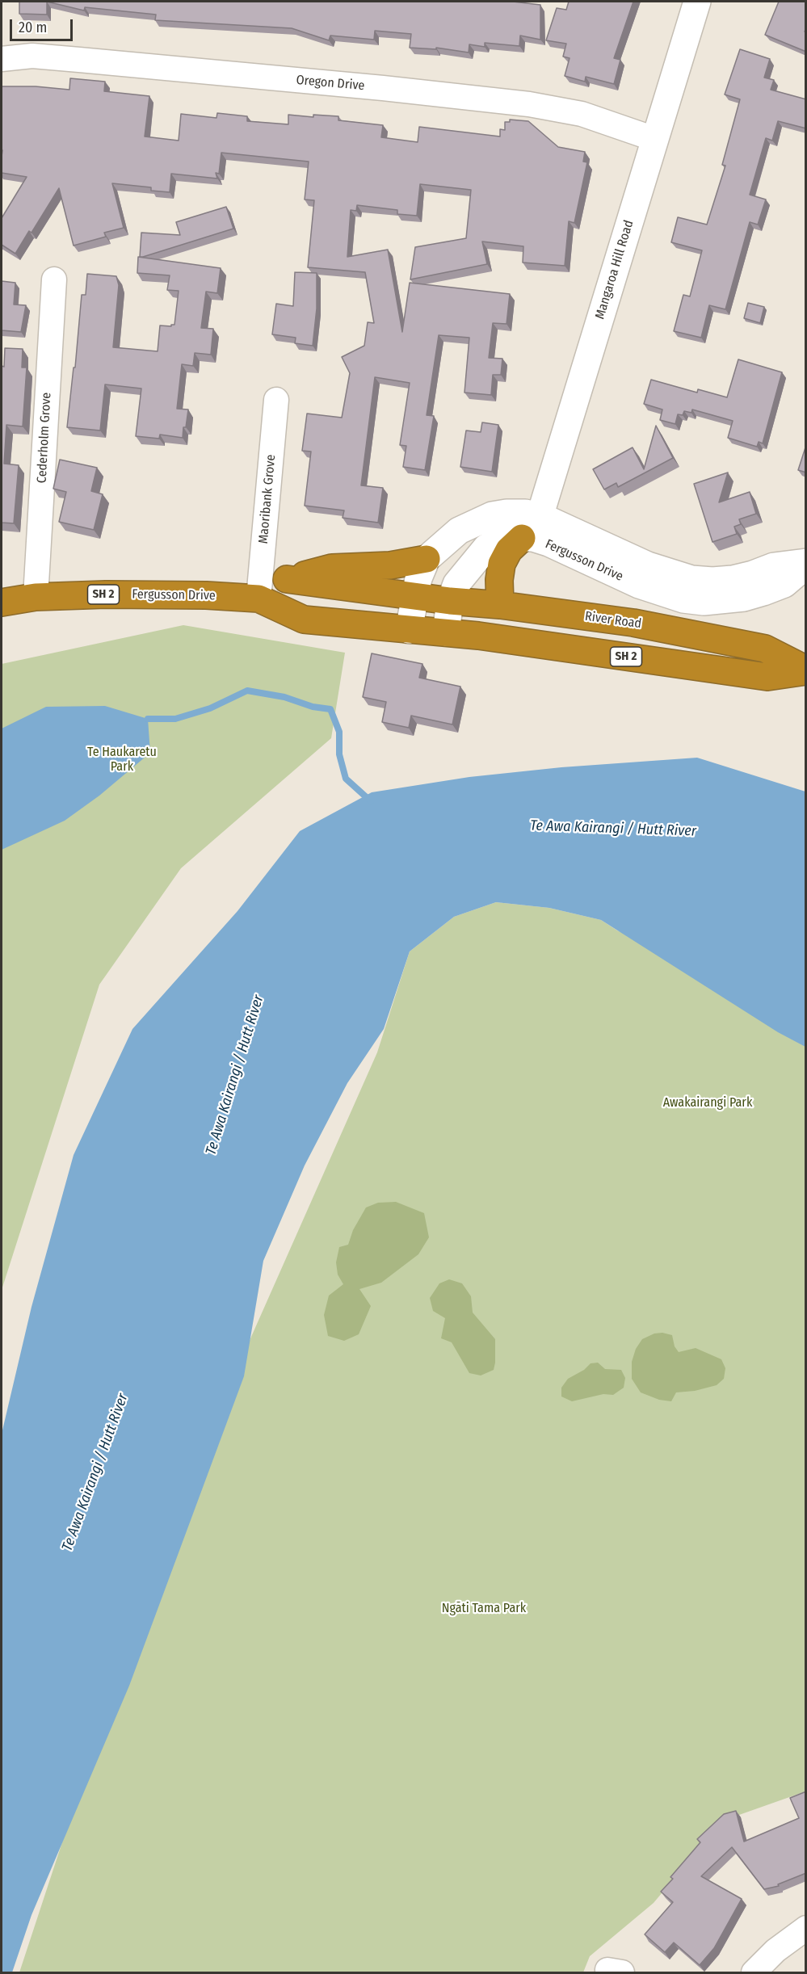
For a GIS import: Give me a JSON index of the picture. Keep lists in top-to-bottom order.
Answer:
{
  "streets": {
    "highway": ["Fergusson Drive", "SH 2", "River Road"],
    "main road": ["Mangaroa Hill Road"],
    "street": ["Oregon Drive", "Cederholm Grove", "Maoribank Grove"]
  },
  "crossings": [
    ["Oregon Drive", "Mangaroa Hill Road"],
    ["Mangaroa Hill Road", "Fergusson Drive"],
    ["Cederholm Grove", "Fergusson Drive"],
    ["Maoribank Grove", "Fergusson Drive"],
    ["Fergusson Drive", "SH 2"],
    ["Fergusson Drive", "River Road"],
    ["SH 2", "River Road"]
  ],
  "water": ["Te Awa Kairangi / Hutt River"],
  "parks": ["Te Haukaretu Park", "Awakairangi Park", "Ngāti Tama Park"],
  "scale_bar": "20 m"
}
